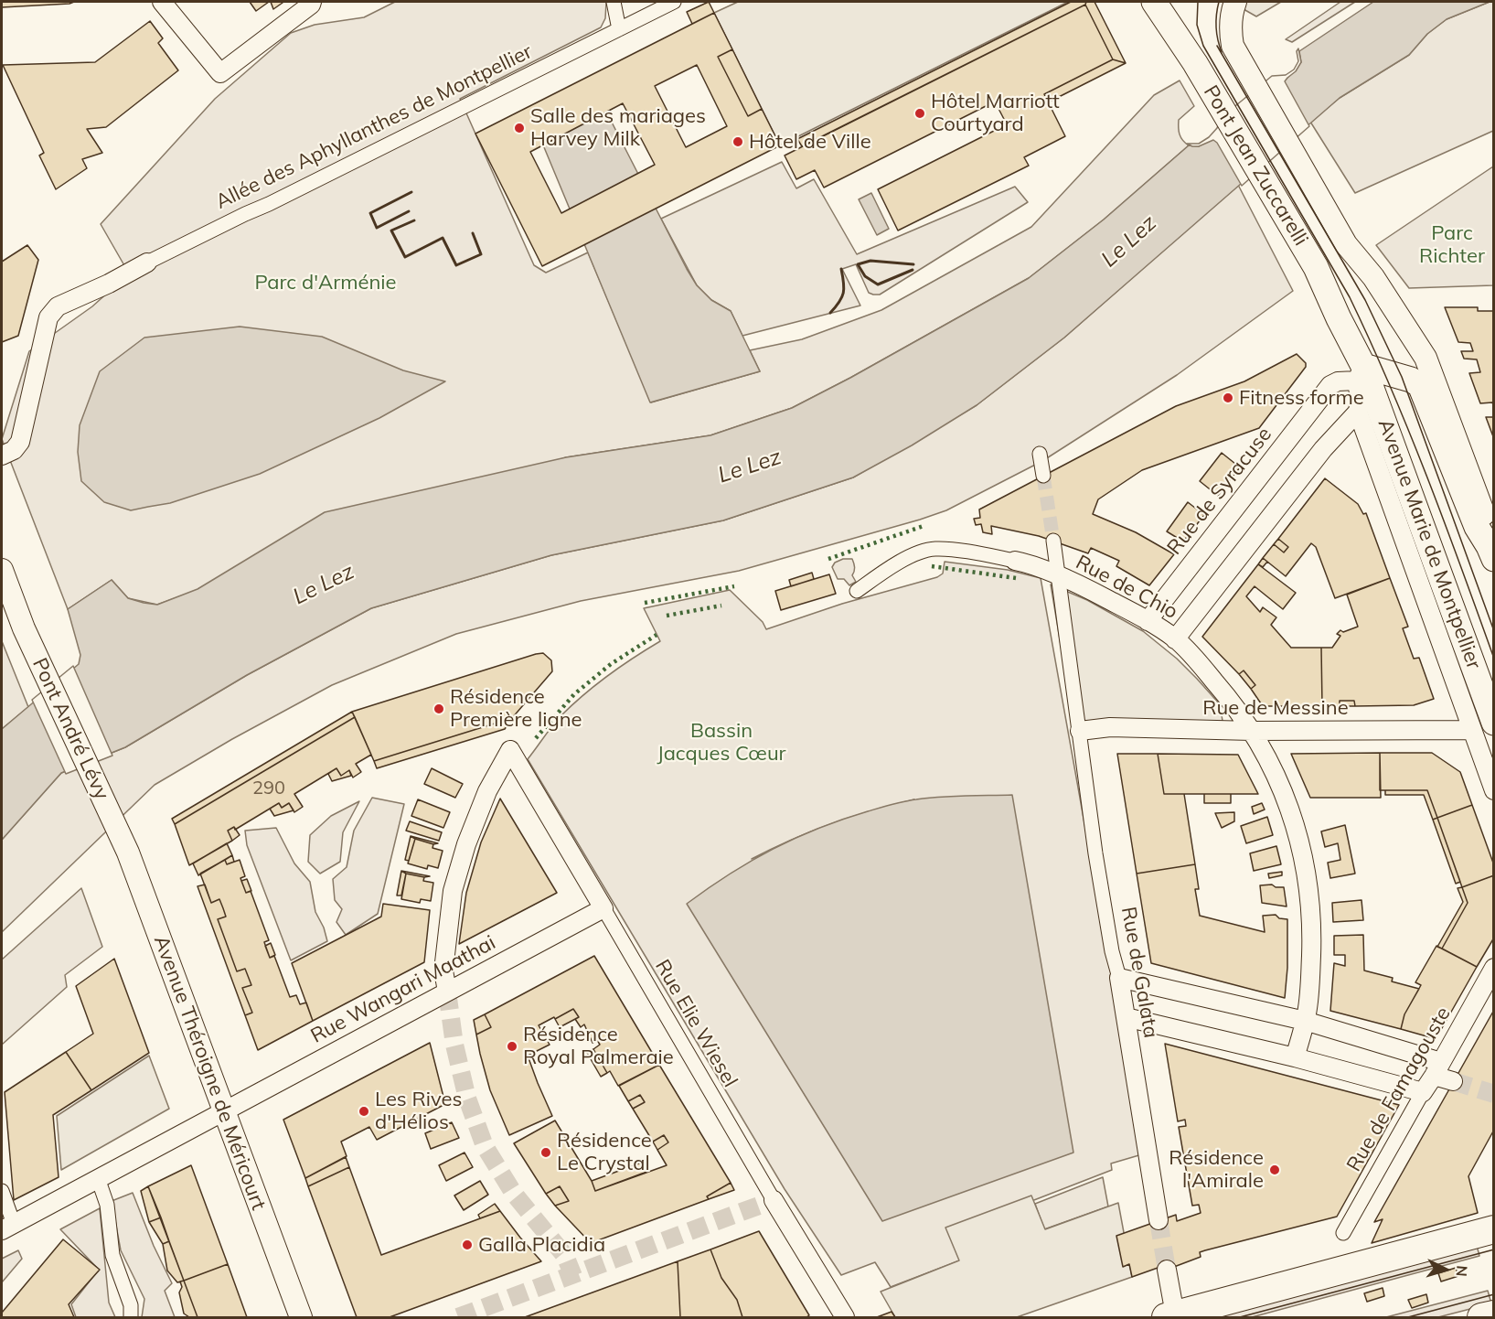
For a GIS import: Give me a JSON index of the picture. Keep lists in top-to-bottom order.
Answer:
{
  "streets": {
    "main road": ["Pont Jean Zuccarelli", "Avenue Marie de Montpellier"],
    "street": [
      "Allée des Aphyllanthes de Montpellier",
      "Rue de Syracuse",
      "Rue de Chio",
      "Rue de Messine",
      "Pont André Lévy",
      "Rue de Galata",
      "Rue Wangari Maathai",
      "Rue Elie Wiesel",
      "Avenue Théroigne de Méricourt",
      "Rue de Famagouste"
    ]
  },
  "crossings": [
    ["Pont Jean Zuccarelli", "Avenue Marie de Montpellier"],
    ["Rue de Syracuse", "Avenue Marie de Montpellier"],
    ["Rue de Syracuse", "Rue de Chio"],
    ["Avenue Marie de Montpellier", "Rue de Messine"],
    ["Rue de Chio", "Rue de Messine"],
    ["Rue de Chio", "Rue de Galata"],
    ["Rue de Messine", "Rue de Galata"],
    ["Pont André Lévy", "Avenue Théroigne de Méricourt"],
    ["Rue Wangari Maathai", "Rue Elie Wiesel"],
    ["Rue Wangari Maathai", "Avenue Théroigne de Méricourt"]
  ],
  "water": ["Le Lez"],
  "parks": ["Parc Richter", "Parc d'Arménie", "Bassin Jacques Cœur"],
  "places": [
    "Hôtel Marriott Courtyard",
    "Salle des mariages Harvey Milk",
    "Hôtel de Ville",
    "Fitness forme",
    "Résidence Première ligne",
    "Résidence Royal Palmeraie",
    "Les Rives d'Hélios",
    "Résidence Le Crystal",
    "Résidence l'Amirale",
    "Galla Placidia"
  ],
  "house_numbers": ["290"],
  "north": "right"
}
